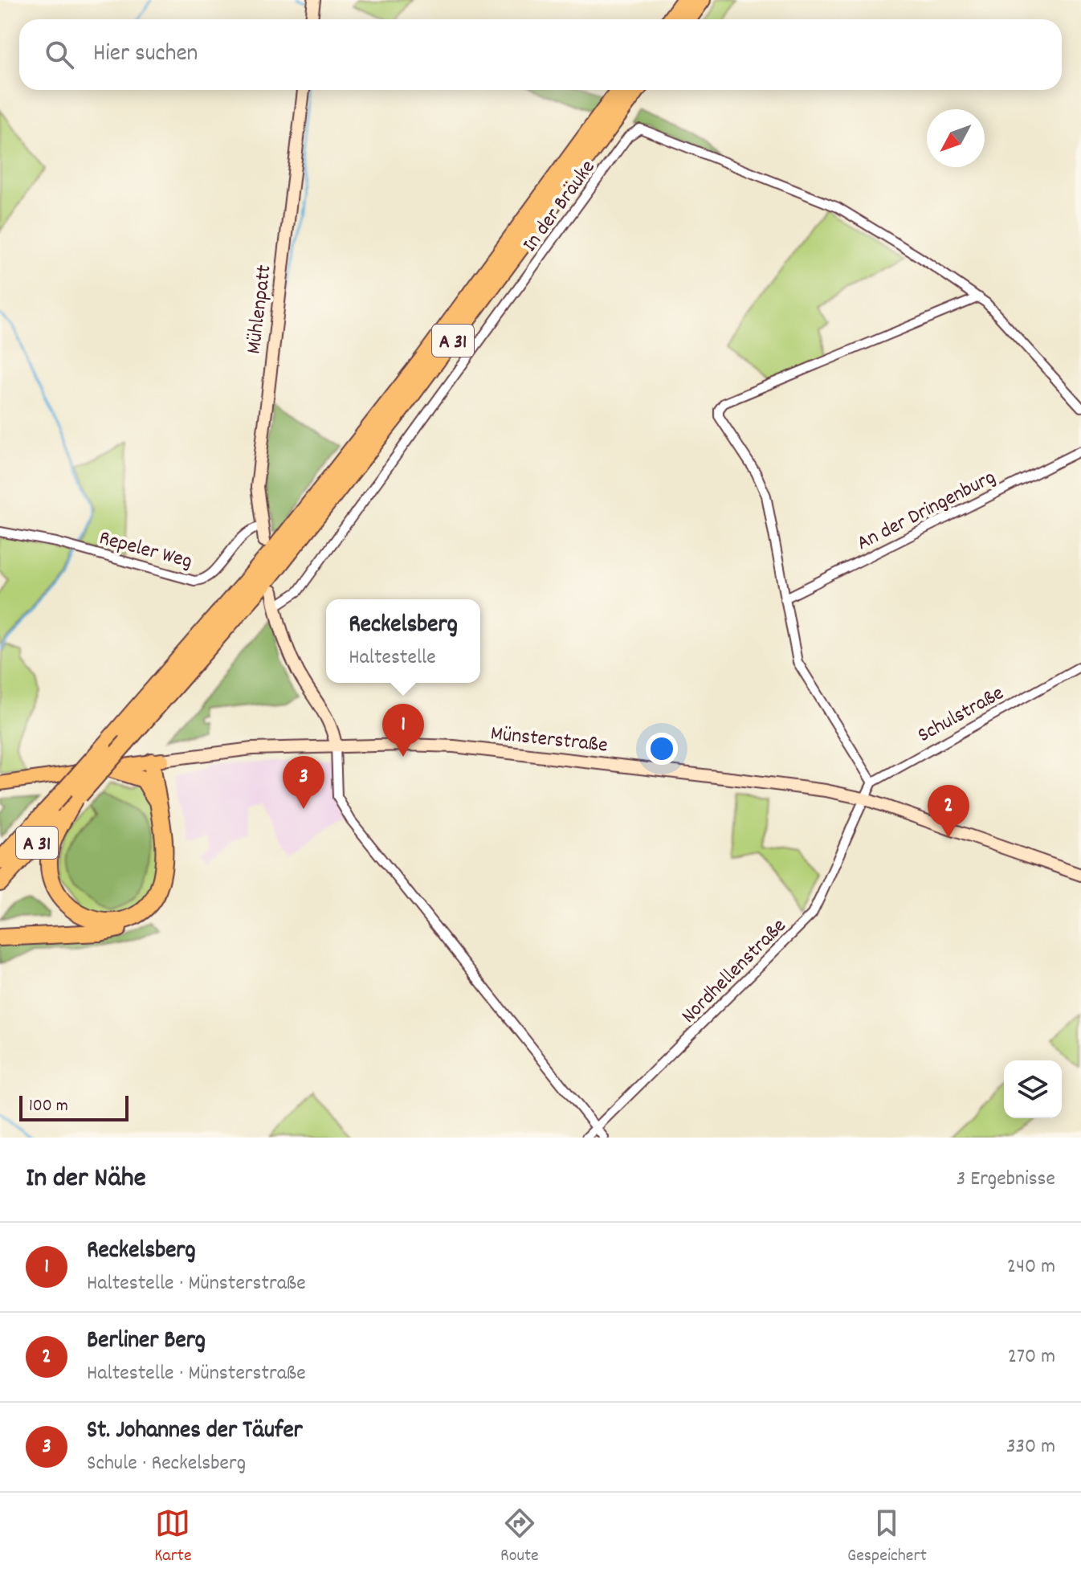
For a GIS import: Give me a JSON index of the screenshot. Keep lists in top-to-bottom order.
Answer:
{
  "streets": {
    "highway": ["A 31"],
    "main road": ["Mühlenpatt", "Münsterstraße"],
    "street": [
      "In der Bräuke",
      "An der Dringenburg",
      "Repeler Weg",
      "Schulstraße",
      "Nordhellenstraße"
    ]
  },
  "crossings": [
    ["Mühlenpatt", "Repeler Weg"],
    ["Münsterstraße", "Nordhellenstraße"]
  ],
  "scale_bar": "100 m",
  "north": "bottom left",
  "page": {
    "search": "Hier suchen",
    "popup": ["Reckelsberg", "Haltestelle"],
    "pins": ["1", "3", "2"],
    "scale": "100 m",
    "heading": ["In der Nähe", "3 Ergebnisse"],
    "list": [
      {
        "mark": "1",
        "name": "Reckelsberg",
        "note": "Haltestelle · Münsterstraße",
        "value": "240 m"
      },
      {
        "mark": "2",
        "name": "Berliner Berg",
        "note": "Haltestelle · Münsterstraße",
        "value": "270 m"
      },
      {
        "mark": "3",
        "name": "St. Johannes der Täufer",
        "note": "Schule · Reckelsberg",
        "value": "330 m"
      }
    ],
    "nav": ["Karte", "Route", "Gespeichert"]
  }
}
